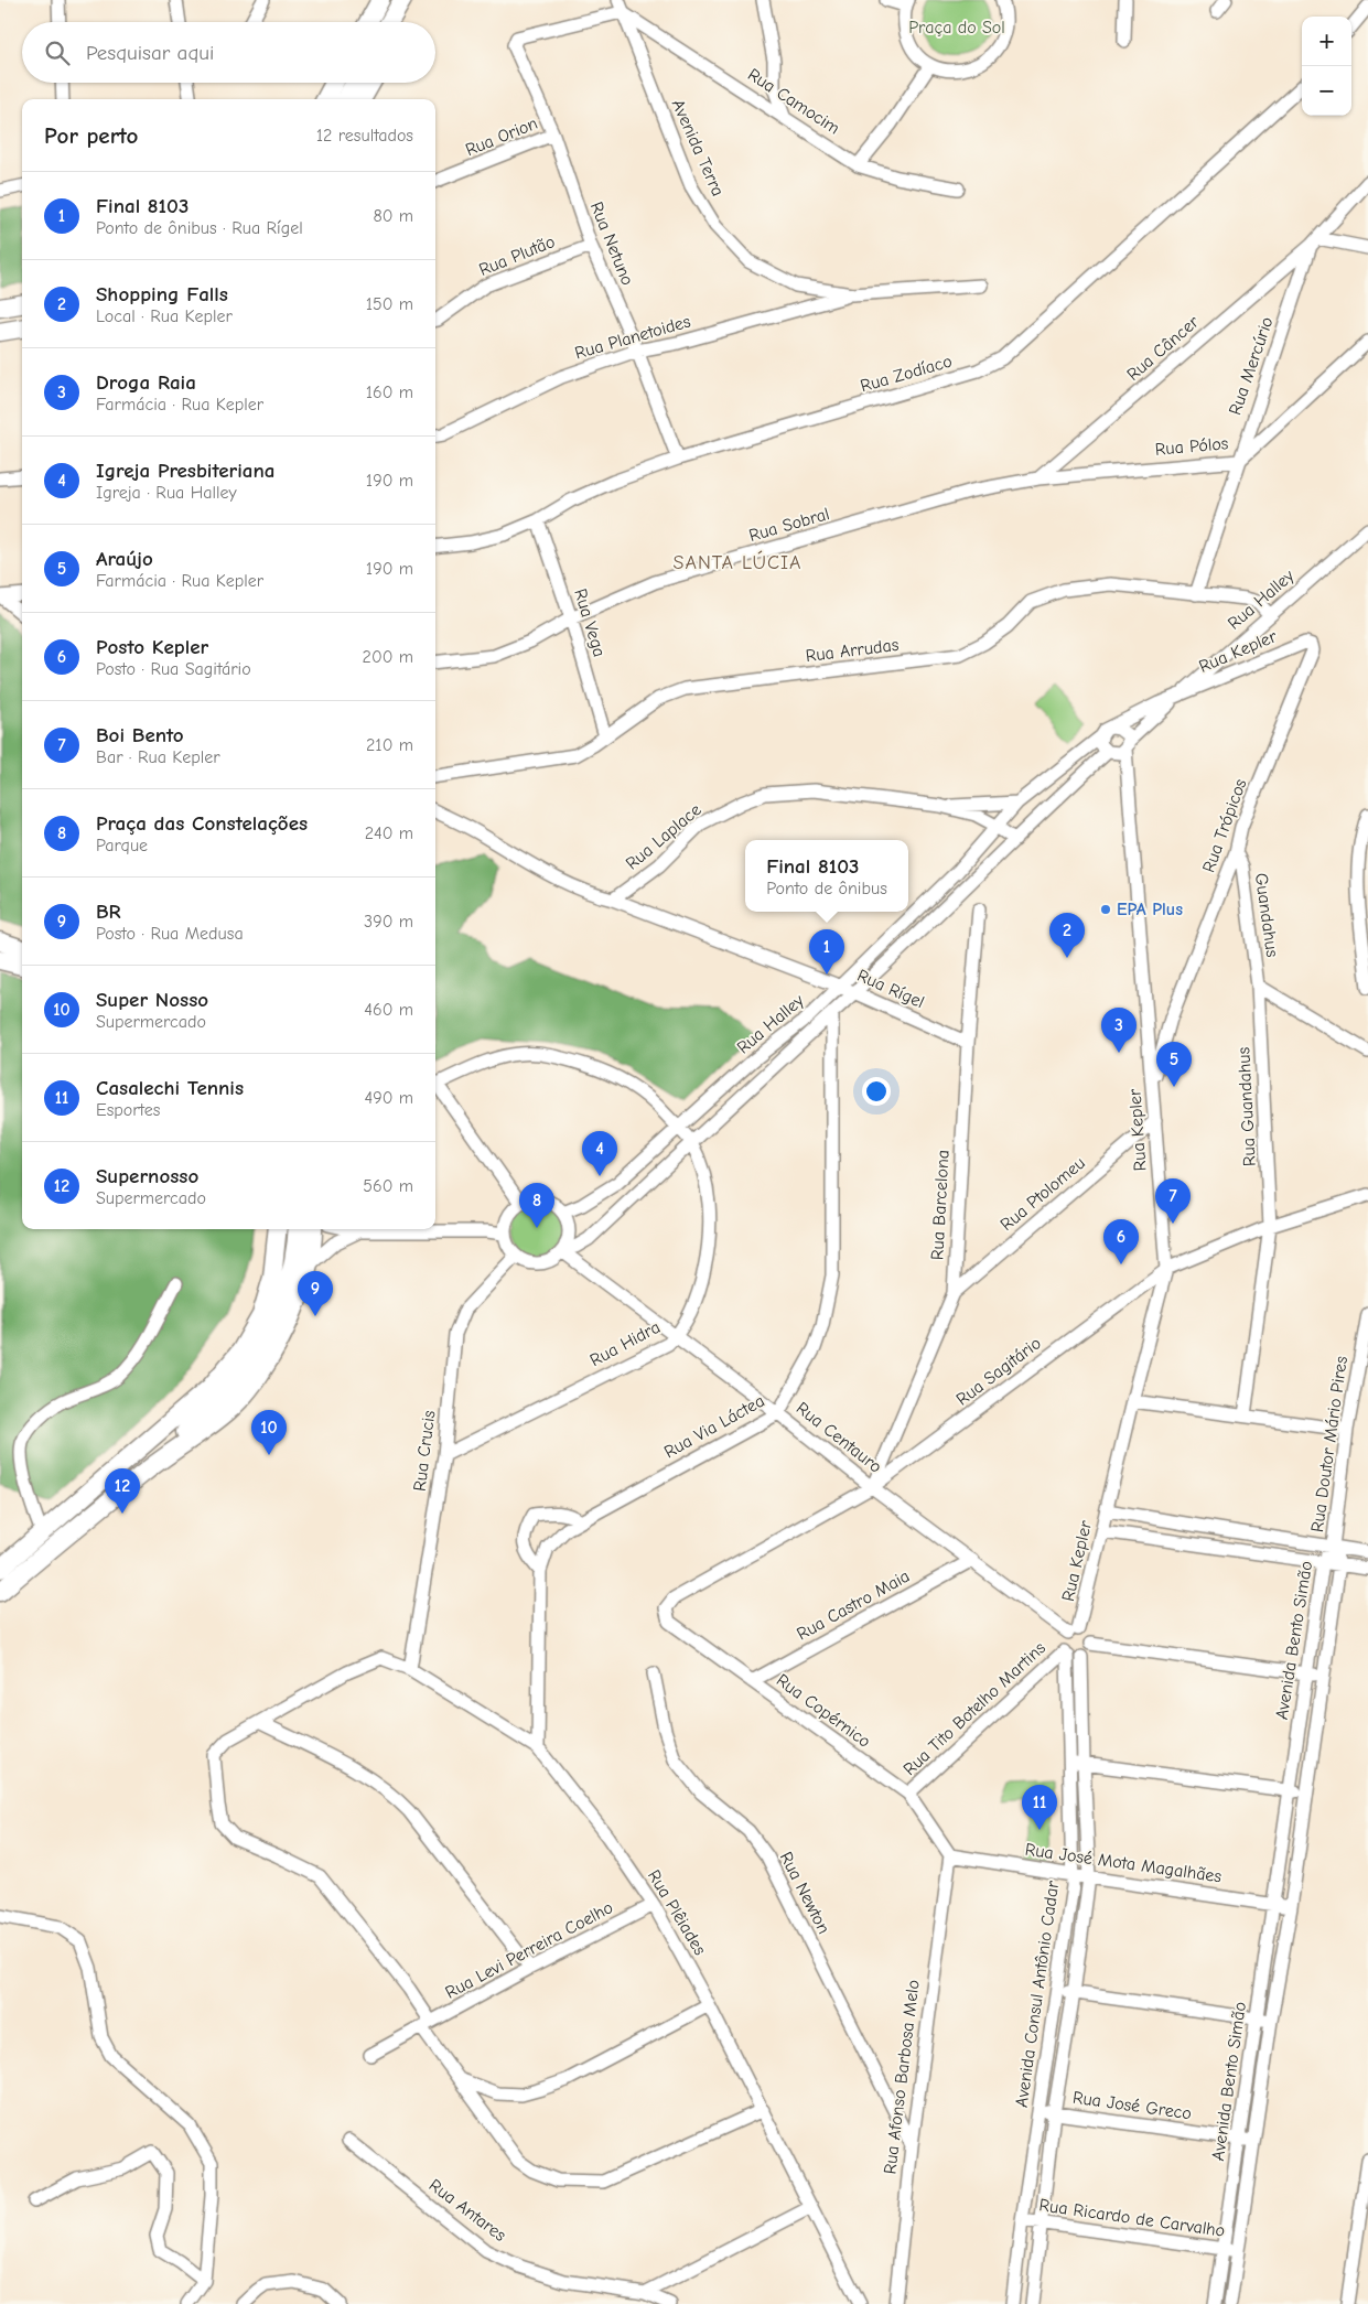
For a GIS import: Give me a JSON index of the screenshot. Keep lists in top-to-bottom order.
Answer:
{
  "streets": {
    "street": [
      "Rua Camocim",
      "Rua Orion",
      "Avenida Terra",
      "Rua Netuno",
      "Rua Plutão",
      "Rua Planetoides",
      "Rua Câncer",
      "Rua Mercúrio",
      "Rua Zodíaco",
      "Rua Pólos",
      "Rua Sobral",
      "Rua Halley",
      "Rua Vega",
      "Rua Arrudas",
      "Rua Kepler",
      "Rua Trópicos",
      "Rua Laplace",
      "Guandahus",
      "Rua Rígel",
      "Rua Guandahus",
      "Rua Ptolomeu",
      "Rua Barcelona",
      "Rua Hidra",
      "Rua Sagitário",
      "Rua Via Láctea",
      "Rua Centauro",
      "Rua Doutor Mário Pires",
      "Rua Crucis",
      "Rua Castro Maia",
      "Avenida Bento Simão",
      "Rua Tito Botelho Martins",
      "Rua Copérnico",
      "Rua José Mota Magalhães",
      "Rua Newton",
      "Rua Plêiades",
      "Rua Levi Perreira Coelho",
      "Avenida Consul Antônio Cadar",
      "Rua Afonso Barbosa Melo",
      "Rua José Greco",
      "Rua Antares",
      "Rua Ricardo de Carvalho"
    ]
  },
  "crossings": [
    ["Rua Camocim", "Avenida Terra"],
    ["Rua Camocim", "Rua Netuno"],
    ["Rua Orion", "Rua Netuno"],
    ["Avenida Terra", "Rua Netuno"],
    ["Avenida Terra", "Rua Planetoides"],
    ["Rua Netuno", "Rua Plutão"],
    ["Rua Netuno", "Rua Planetoides"],
    ["Rua Netuno", "Rua Zodíaco"],
    ["Rua Câncer", "Rua Mercúrio"],
    ["Rua Câncer", "Rua Pólos"],
    ["Rua Câncer", "Rua Sobral"],
    ["Rua Mercúrio", "Rua Pólos"],
    ["Rua Mercúrio", "Rua Arrudas"],
    ["Rua Zodíaco", "Rua Vega"],
    ["Rua Pólos", "Rua Sobral"],
    ["Rua Sobral", "Rua Vega"],
    ["Rua Halley", "Rua Arrudas"],
    ["Rua Halley", "Rua Kepler"],
    ["Rua Halley", "Rua Laplace"],
    ["Rua Halley", "Rua Rígel"],
    ["Rua Halley", "Rua Hidra"],
    ["Rua Halley", "Rua Via Láctea"],
    ["Rua Halley", "Rua Centauro"],
    ["Rua Halley", "Rua Crucis"],
    ["Rua Vega", "Rua Arrudas"],
    ["Rua Kepler", "Rua Trópicos"],
    ["Rua Kepler", "Rua Ptolomeu"],
    ["Rua Kepler", "Rua Sagitário"],
    ["Rua Kepler", "Rua Centauro"],
    ["Rua Kepler", "Rua Tito Botelho Martins"],
    ["Rua Kepler", "Avenida Consul Antônio Cadar"],
    ["Rua Trópicos", "Guandahus"],
    ["Rua Laplace", "Rua Rígel"],
    ["Guandahus", "Rua Guandahus"],
    ["Rua Rígel", "Rua Barcelona"],
    ["Rua Guandahus", "Rua Sagitário"],
    ["Rua Ptolomeu", "Rua Barcelona"],
    ["Rua Barcelona", "Rua Sagitário"],
    ["Rua Barcelona", "Rua Centauro"],
    ["Rua Hidra", "Rua Centauro"],
    ["Rua Hidra", "Rua Crucis"],
    ["Rua Sagitário", "Rua Centauro"],
    ["Rua Sagitário", "Rua Copérnico"],
    ["Rua Via Láctea", "Rua Centauro"],
    ["Rua Via Láctea", "Rua Plêiades"],
    ["Rua Centauro", "Rua Crucis"],
    ["Rua Centauro", "Rua Castro Maia"],
    ["Rua Centauro", "Rua Tito Botelho Martins"],
    ["Rua Centauro", "Avenida Consul Antônio Cadar"],
    ["Rua Doutor Mário Pires", "Avenida Bento Simão"],
    ["Rua Crucis", "Rua Plêiades"],
    ["Rua Castro Maia", "Rua Copérnico"],
    ["Avenida Bento Simão", "Rua José Mota Magalhães"],
    ["Avenida Bento Simão", "Rua José Greco"],
    ["Avenida Bento Simão", "Rua Ricardo de Carvalho"],
    ["Rua Tito Botelho Martins", "Rua Copérnico"],
    ["Rua Tito Botelho Martins", "Avenida Consul Antônio Cadar"],
    ["Rua Copérnico", "Rua José Mota Magalhães"],
    ["Rua Copérnico", "Rua Afonso Barbosa Melo"],
    ["Rua José Mota Magalhães", "Avenida Consul Antônio Cadar"],
    ["Rua José Mota Magalhães", "Rua Afonso Barbosa Melo"],
    ["Rua Newton", "Rua Afonso Barbosa Melo"],
    ["Rua Plêiades", "Rua Levi Perreira Coelho"],
    ["Avenida Consul Antônio Cadar", "Rua José Greco"],
    ["Avenida Consul Antônio Cadar", "Rua Ricardo de Carvalho"]
  ],
  "districts": ["SANTA LÚCIA"],
  "parks": ["Praça do Sol"],
  "places": ["EPA Plus"],
  "page": {
    "map_buttons": ["+", "−"],
    "search": "Pesquisar aqui",
    "heading": ["Por perto", "12 resultados"],
    "list": [
      {
        "mark": "1",
        "name": "Final 8103",
        "note": "Ponto de ônibus · Rua Rígel",
        "value": "80 m"
      },
      {
        "mark": "2",
        "name": "Shopping Falls",
        "note": "Local · Rua Kepler",
        "value": "150 m"
      },
      {
        "mark": "3",
        "name": "Droga Raia",
        "note": "Farmácia · Rua Kepler",
        "value": "160 m"
      },
      {
        "mark": "4",
        "name": "Igreja Presbiteriana",
        "note": "Igreja · Rua Halley",
        "value": "190 m"
      },
      {
        "mark": "5",
        "name": "Araújo",
        "note": "Farmácia · Rua Kepler",
        "value": "190 m"
      },
      {
        "mark": "6",
        "name": "Posto Kepler",
        "note": "Posto · Rua Sagitário",
        "value": "200 m"
      },
      {
        "mark": "7",
        "name": "Boi Bento",
        "note": "Bar · Rua Kepler",
        "value": "210 m"
      },
      {
        "mark": "8",
        "name": "Praça das Constelações",
        "note": "Parque",
        "value": "240 m"
      },
      {
        "mark": "9",
        "name": "BR",
        "note": "Posto · Rua Medusa",
        "value": "390 m"
      },
      {
        "mark": "10",
        "name": "Super Nosso",
        "note": "Supermercado",
        "value": "460 m"
      },
      {
        "mark": "11",
        "name": "Casalechi Tennis",
        "note": "Esportes",
        "value": "490 m"
      },
      {
        "mark": "12",
        "name": "Supernosso",
        "note": "Supermercado",
        "value": "560 m"
      }
    ],
    "popup": ["Final 8103", "Ponto de ônibus"],
    "pins": [
      "2",
      "1",
      "3",
      "5",
      "4",
      "7",
      "8",
      "6",
      "9",
      "10",
      "12",
      "11"
    ]
  }
}
